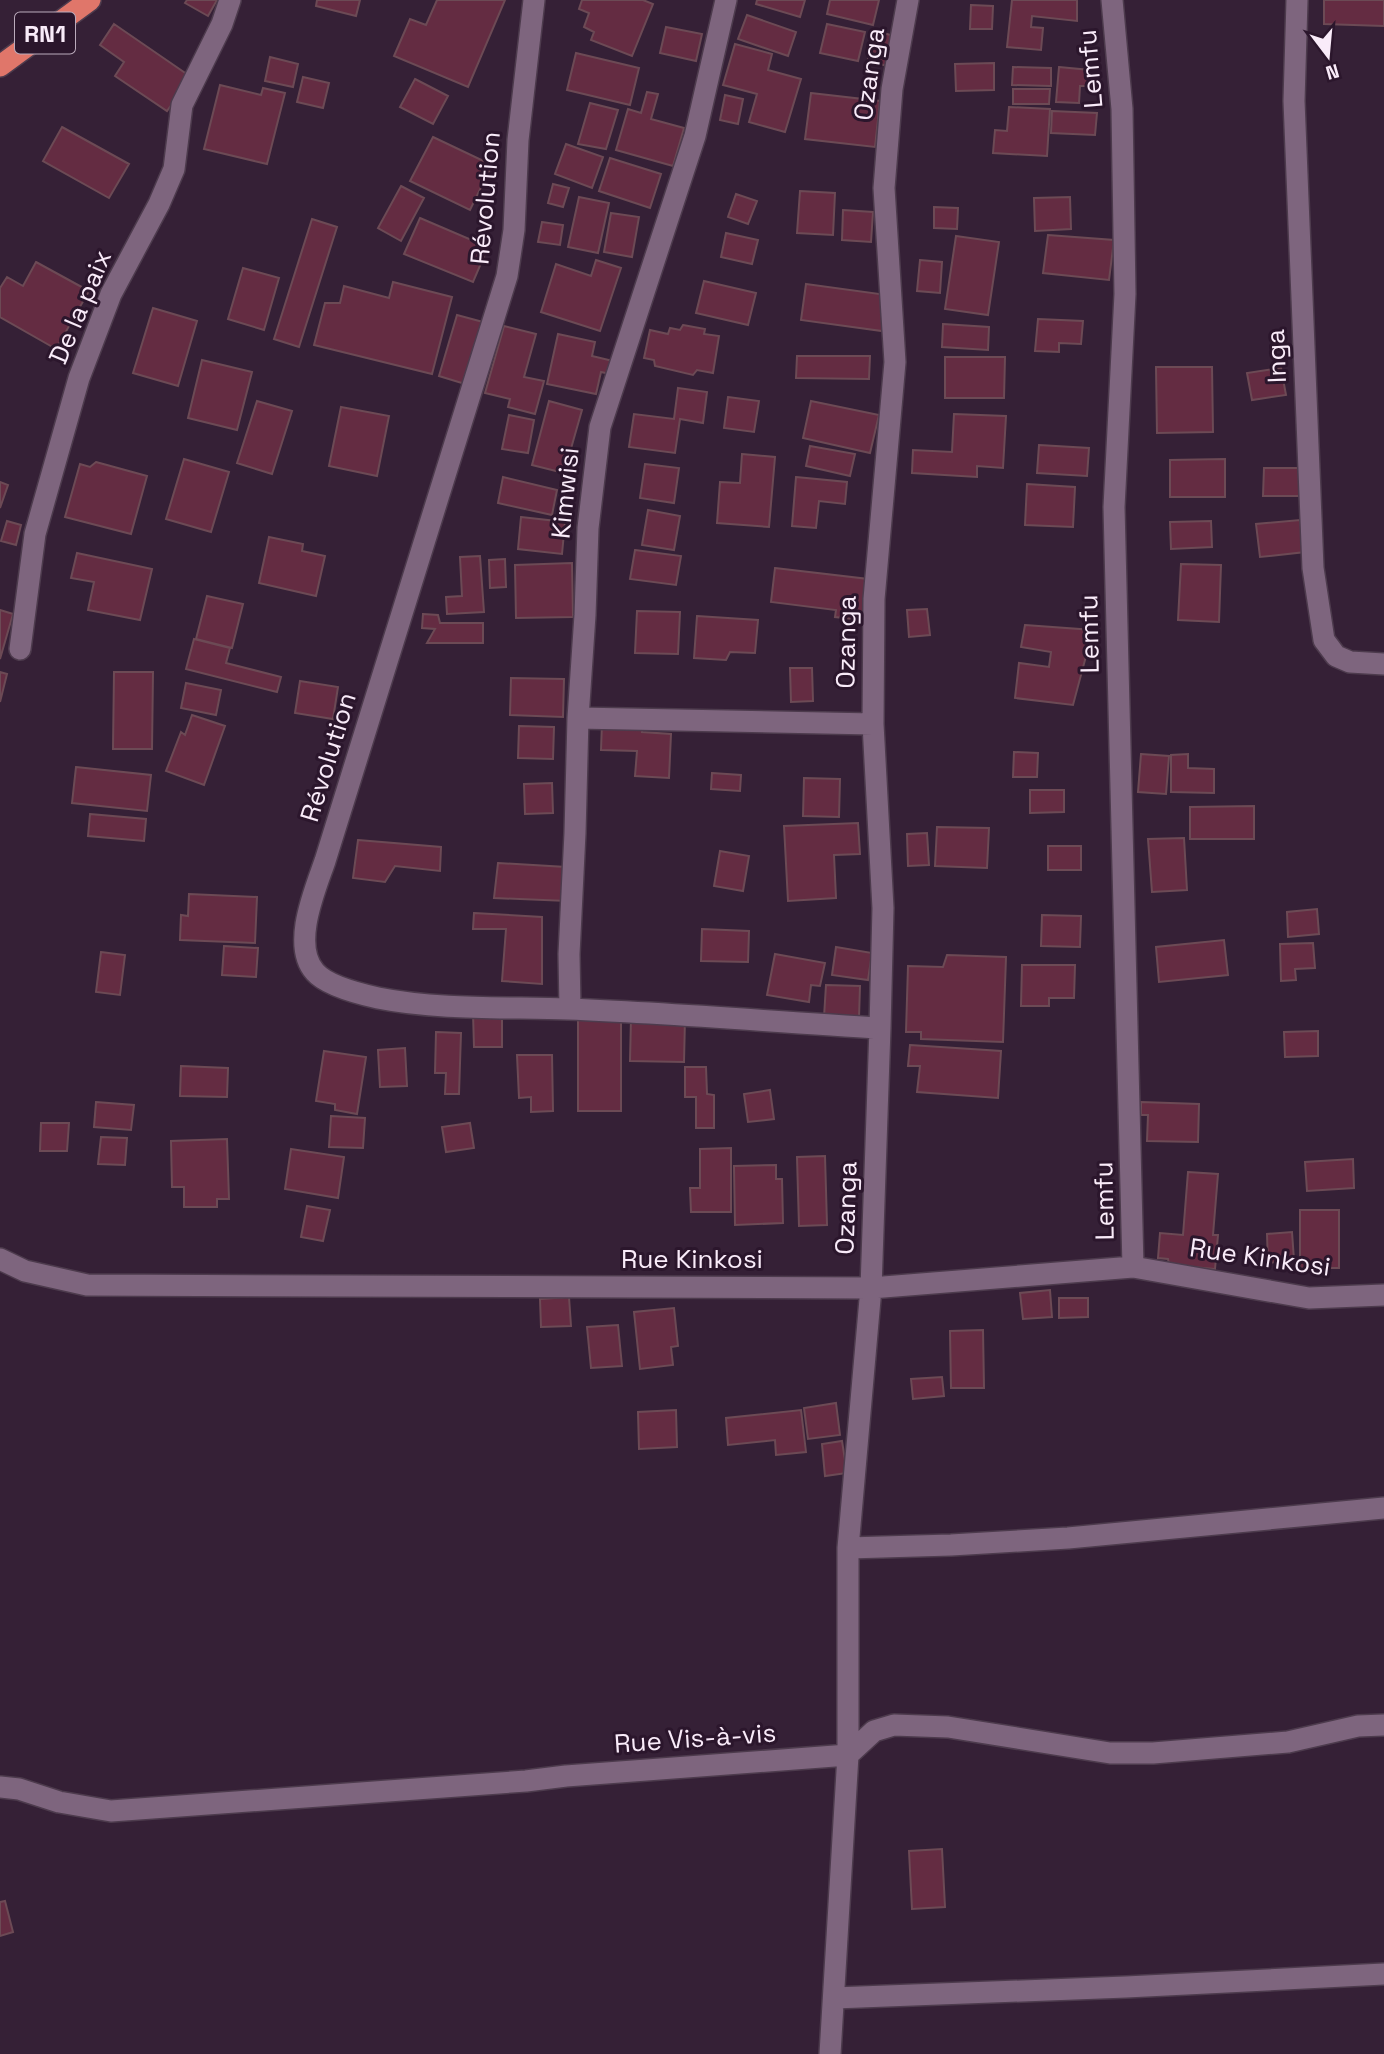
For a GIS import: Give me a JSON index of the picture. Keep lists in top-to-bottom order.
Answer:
{
  "streets": {
    "highway": ["RN1"],
    "street": [
      "Lemfu",
      "Ozanga",
      "Révolution",
      "De la paix",
      "Inga",
      "Kimwisi",
      "Rue Kinkosi",
      "Rue Vis-à-vis"
    ]
  },
  "crossings": [
    ["Lemfu", "Rue Kinkosi"],
    ["Ozanga", "Révolution"],
    ["Ozanga", "Rue Kinkosi"],
    ["Ozanga", "Rue Vis-à-vis"],
    ["Révolution", "Kimwisi"]
  ],
  "north": "bottom"
}
